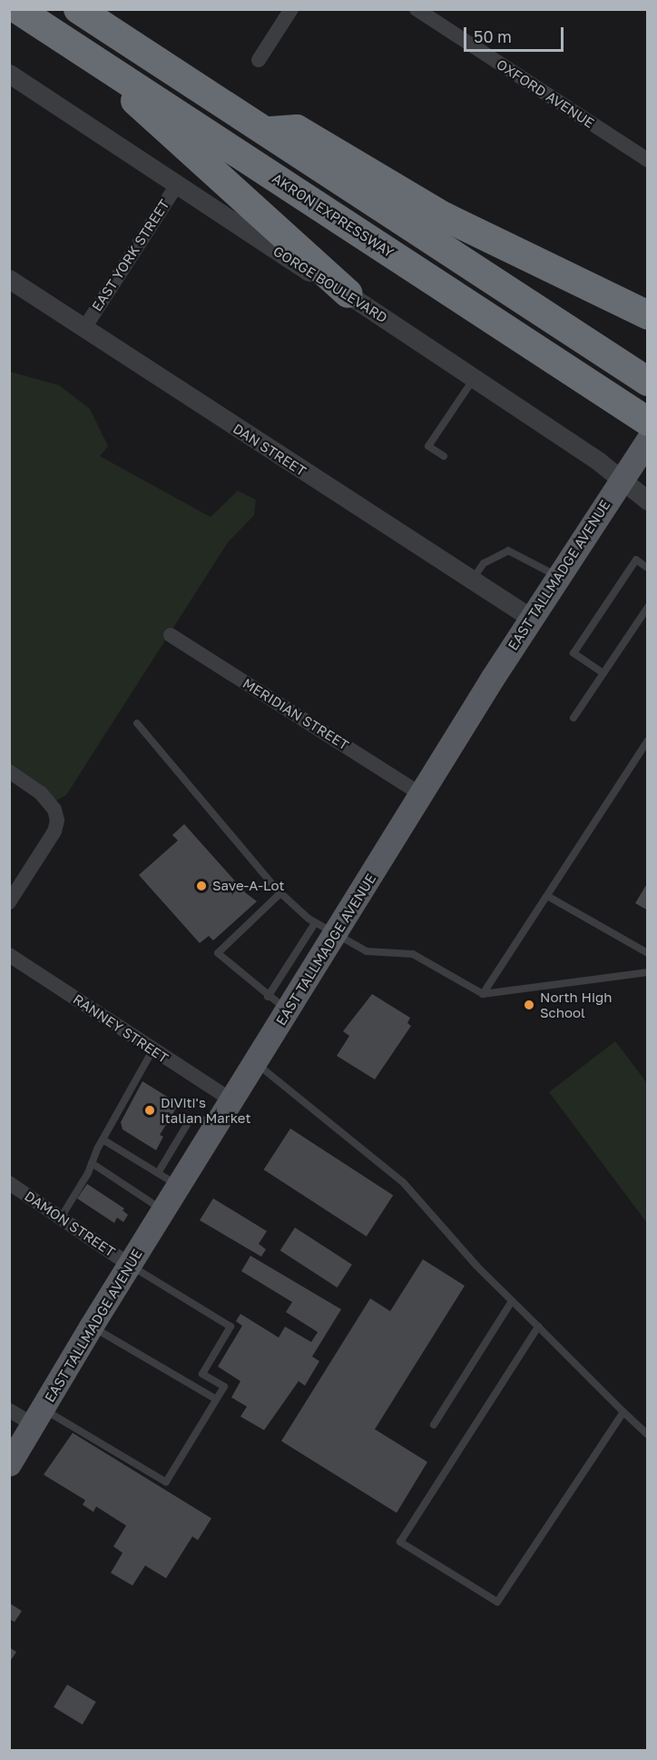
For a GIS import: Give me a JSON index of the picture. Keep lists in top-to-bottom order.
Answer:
{
  "streets": {
    "highway": ["AKRON EXPRESSWAY"],
    "main road": ["EAST TALLMADGE AVENUE"],
    "street": [
      "OXFORD AVENUE",
      "EAST YORK STREET",
      "GORGE BOULEVARD",
      "DAN STREET",
      "MERIDIAN STREET",
      "RANNEY STREET",
      "DAMON STREET"
    ]
  },
  "crossings": [
    ["AKRON EXPRESSWAY", "EAST TALLMADGE AVENUE"],
    ["EAST YORK STREET", "GORGE BOULEVARD"],
    ["EAST YORK STREET", "DAN STREET"],
    ["GORGE BOULEVARD", "EAST TALLMADGE AVENUE"],
    ["DAN STREET", "EAST TALLMADGE AVENUE"],
    ["EAST TALLMADGE AVENUE", "MERIDIAN STREET"],
    ["EAST TALLMADGE AVENUE", "RANNEY STREET"],
    ["EAST TALLMADGE AVENUE", "DAMON STREET"]
  ],
  "places": ["Save-A-Lot", "North High School", "DiViti's Italian Market"],
  "scale_bar": "50 m"
}
